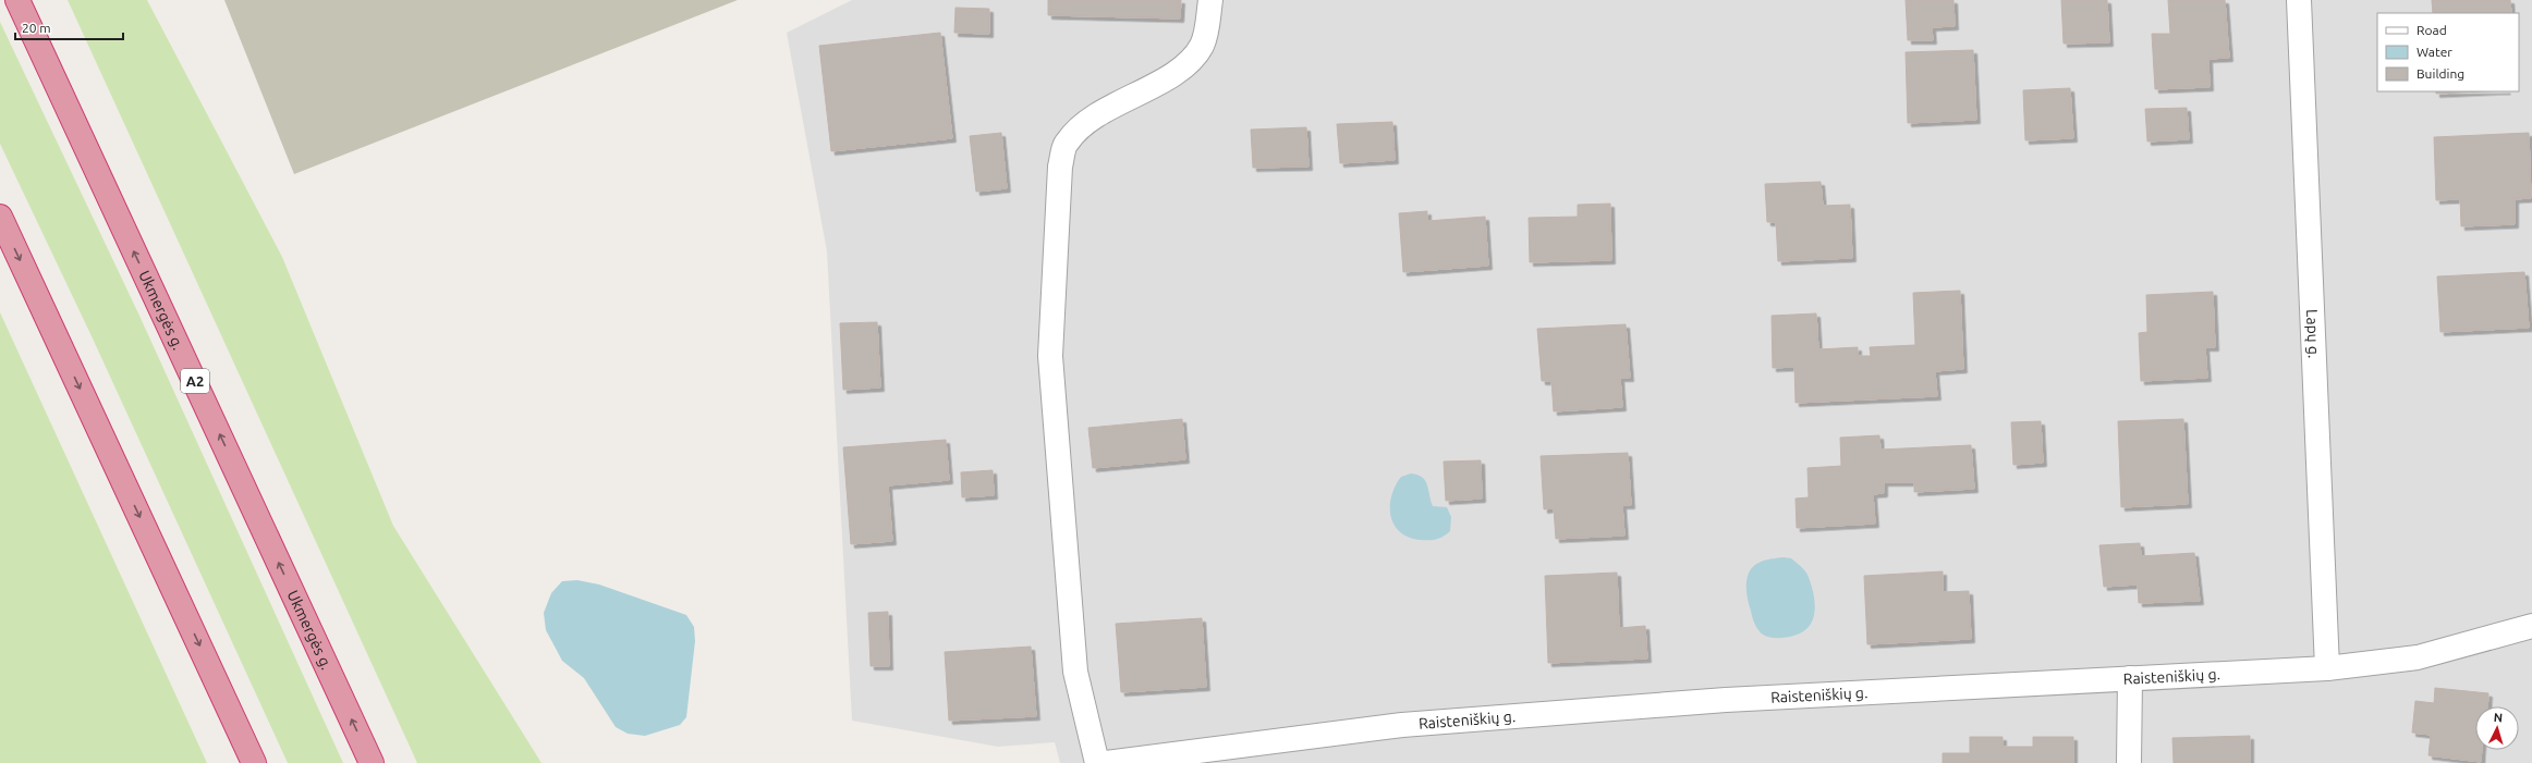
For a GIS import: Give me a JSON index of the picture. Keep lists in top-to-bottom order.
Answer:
{
  "streets": {
    "highway": ["Ukmergės g.", "A2"],
    "street": ["Lapų g.", "Raisteniškių g."]
  },
  "crossings": [
    ["Lapų g.", "Raisteniškių g."]
  ],
  "legend": ["Road", "Water", "Building"],
  "scale_bar": "20 m",
  "north": "top"
}
